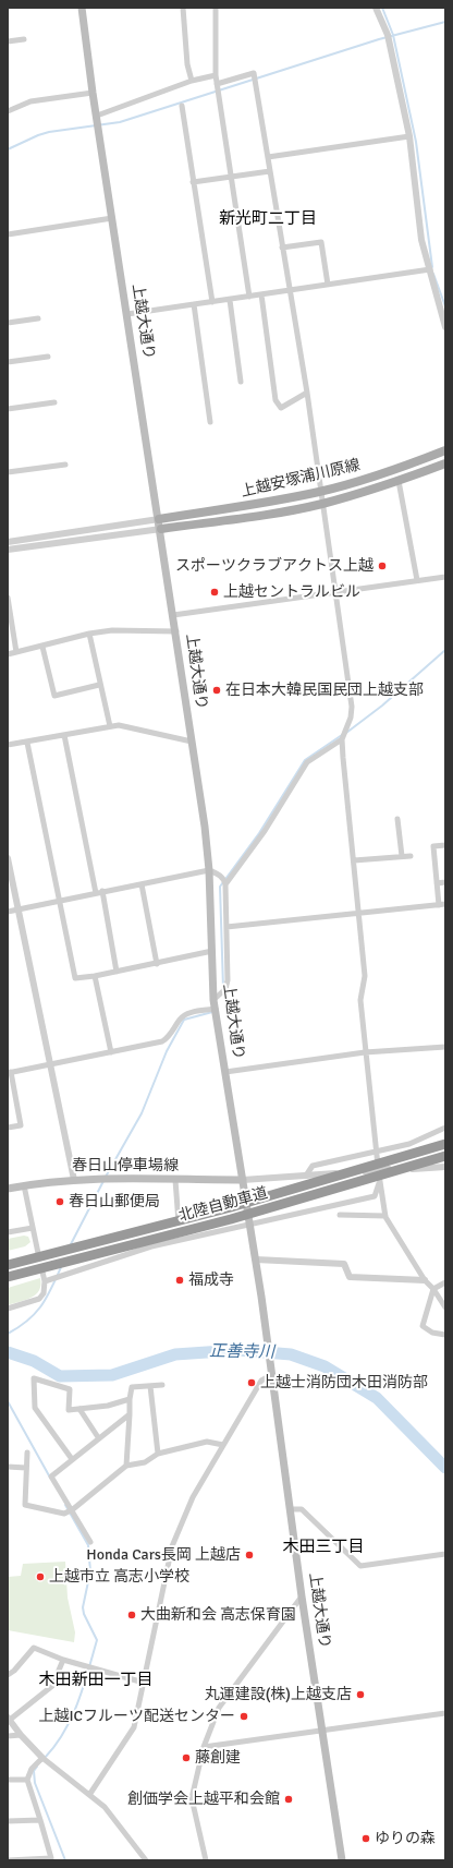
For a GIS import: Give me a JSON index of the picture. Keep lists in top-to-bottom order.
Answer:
{
  "streets": {
    "highway": ["北陸自動車道"],
    "main road": ["上越大通り", "上越安塚浦川原線", "春日山停車場線"]
  },
  "crossings": [
    ["上越大通り", "上越安塚浦川原線"],
    ["上越大通り", "春日山停車場線"]
  ],
  "districts": ["新光町二丁目", "木田三丁目", "木田新田一丁目"],
  "water": ["正善寺川"],
  "places": [
    "スポーツクラブアクトス上越",
    "上越セントラルビル",
    "在日本大韓民国民団上越支部",
    "春日山郵便局",
    "福成寺",
    "上越士消防団木田消防部",
    "Honda Cars長岡 上越店",
    "上越市立 高志小学校",
    "大曲新和会 高志保育園",
    "丸運建設(株)上越支店",
    "上越ICフルーツ配送センター",
    "藤創建",
    "創価学会上越平和会館",
    "ゆりの森"
  ]
}
